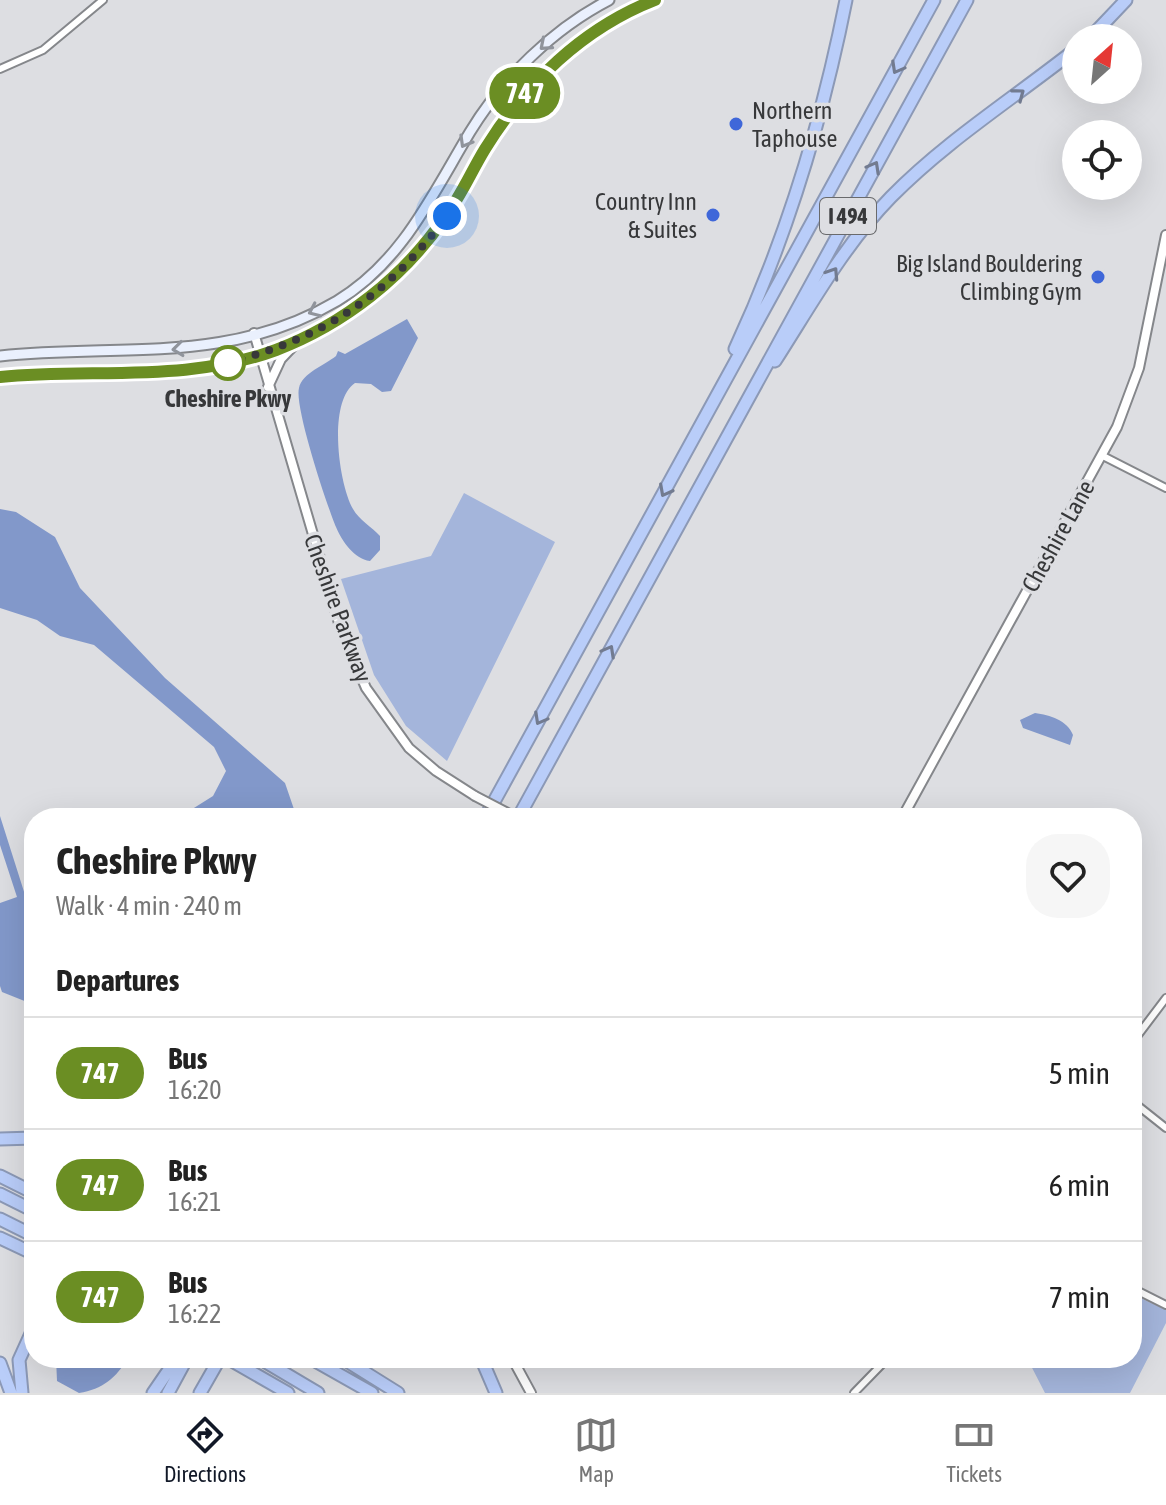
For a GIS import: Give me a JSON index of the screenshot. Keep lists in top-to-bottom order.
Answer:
{
  "streets": {
    "highway": ["I 494"],
    "street": ["Cheshire Lane", "Cheshire Parkway"]
  },
  "places": [
    "Northern Taphouse",
    "Country Inn & Suites",
    "Big Island Bouldering Climbing Gym",
    "Cheshire Pkwy"
  ],
  "lines": ["bus line 747"],
  "north": "top right",
  "page": {
    "on_map": "747",
    "heading": [
      ["Cheshire Pkwy", "Walk · 4 min · 240 m"],
      "Departures"
    ],
    "list": [
      {
        "mark": "747",
        "name": "Bus",
        "note": "16:20",
        "value": "5 min"
      },
      {
        "mark": "747",
        "name": "Bus",
        "note": "16:21",
        "value": "6 min"
      },
      {
        "mark": "747",
        "name": "Bus",
        "note": "16:22",
        "value": "7 min"
      }
    ],
    "tabs": ["Directions", "Map", "Tickets"]
  }
}
